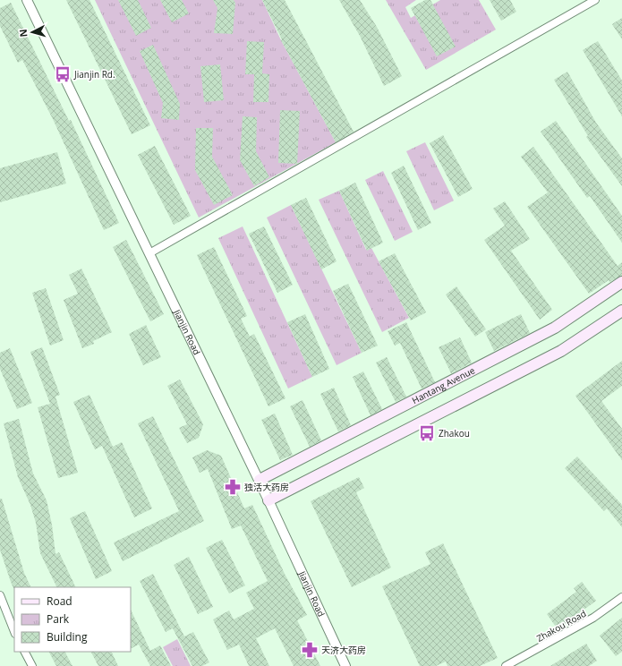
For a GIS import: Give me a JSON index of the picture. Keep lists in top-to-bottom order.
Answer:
{
  "streets": {
    "main road": ["Hantang Avenue"],
    "street": ["Jianjin Road", "Zhakou Road"]
  },
  "crossings": [
    ["Jianjin Road", "Hantang Avenue"]
  ],
  "places": {
    "bus stop": ["Jianjin Rd.", "Zhakou"],
    "pharmacy": ["独活大药房", "天济大药房"]
  },
  "legend": ["Road", "Park", "Building"],
  "north": "left"
}
